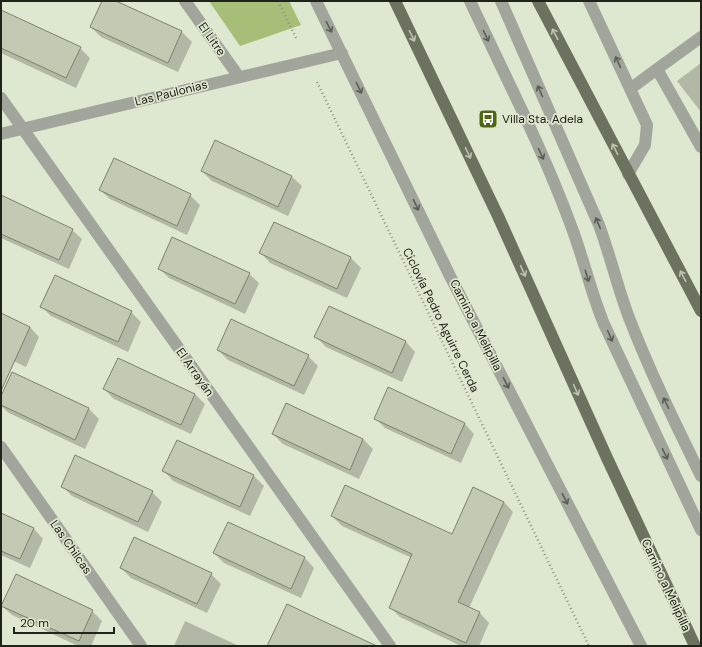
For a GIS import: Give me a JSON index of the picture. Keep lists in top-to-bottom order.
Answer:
{
  "streets": {
    "main road": ["Camino a Melipilla"],
    "street": [
      "El Litre",
      "Las Paulonias",
      "El Arrayán",
      "Las Chilcas"
    ],
    "path": ["Ciclovía Pedro Aguirre Cerda"]
  },
  "crossings": [
    ["El Litre", "Las Paulonias"],
    ["Las Paulonias", "Ciclovía Pedro Aguirre Cerda"],
    ["Las Paulonias", "Camino a Melipilla"],
    ["Las Paulonias", "El Arrayán"]
  ],
  "places": {
    "bus stop": ["Villa Sta. Adela"]
  },
  "scale_bar": "20 m"
}
